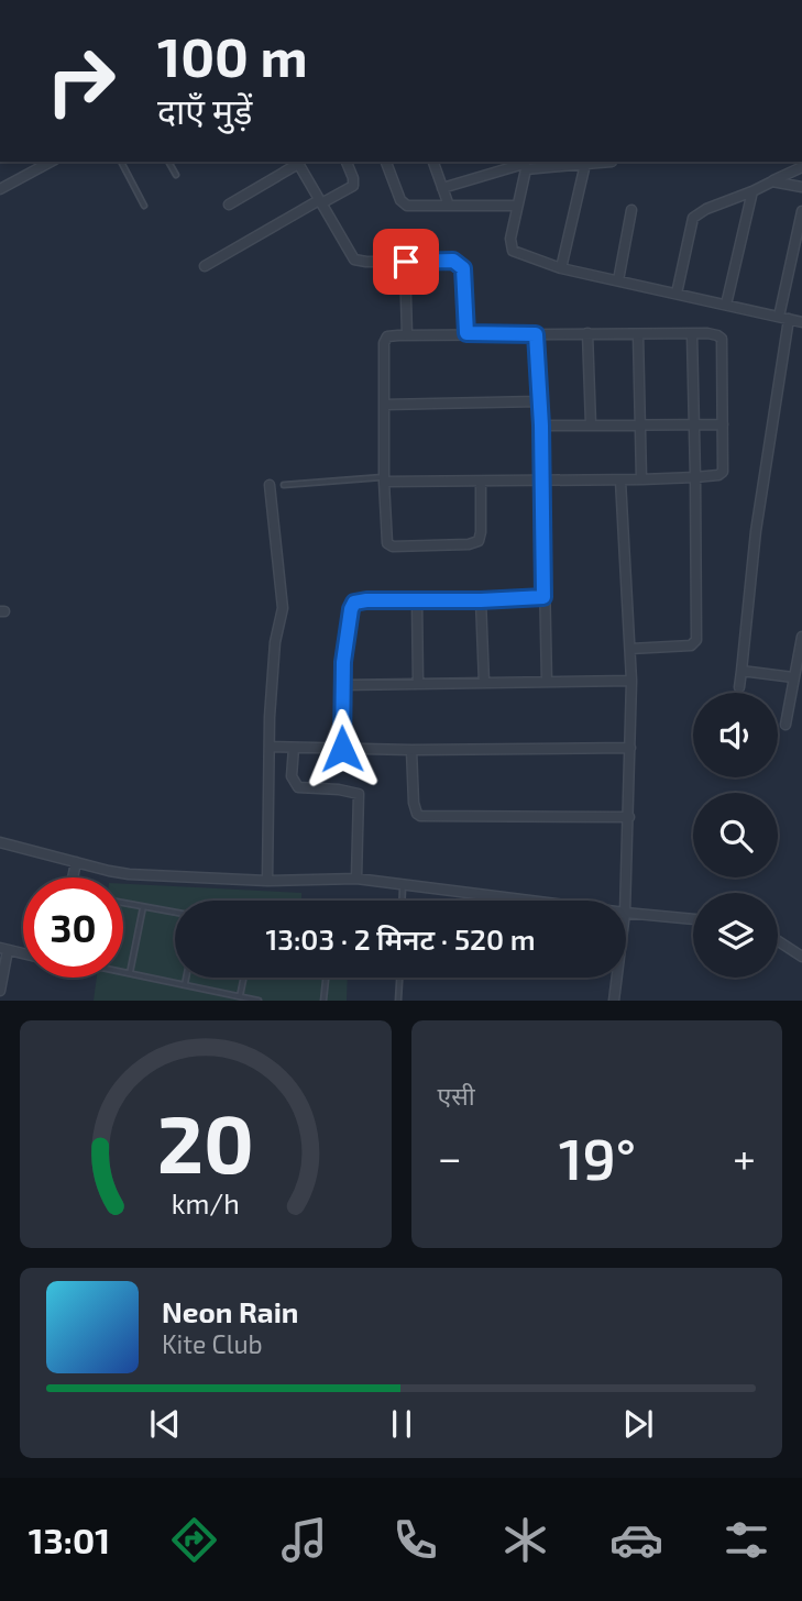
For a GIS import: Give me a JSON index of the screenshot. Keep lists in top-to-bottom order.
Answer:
{
  "page": {
    "turn": ["100 m", "दाएँ मुड़ें"],
    "limit": "30",
    "trip": "13:03 · 2 मिनट · 520 m",
    "tile": "एसी",
    "heat": ["−", "19°", "+"],
    "song": ["Neon Rain", "Kite Club"],
    "tabs": "13:01",
    "gauge": ["20", "km/h"]
  }
}
